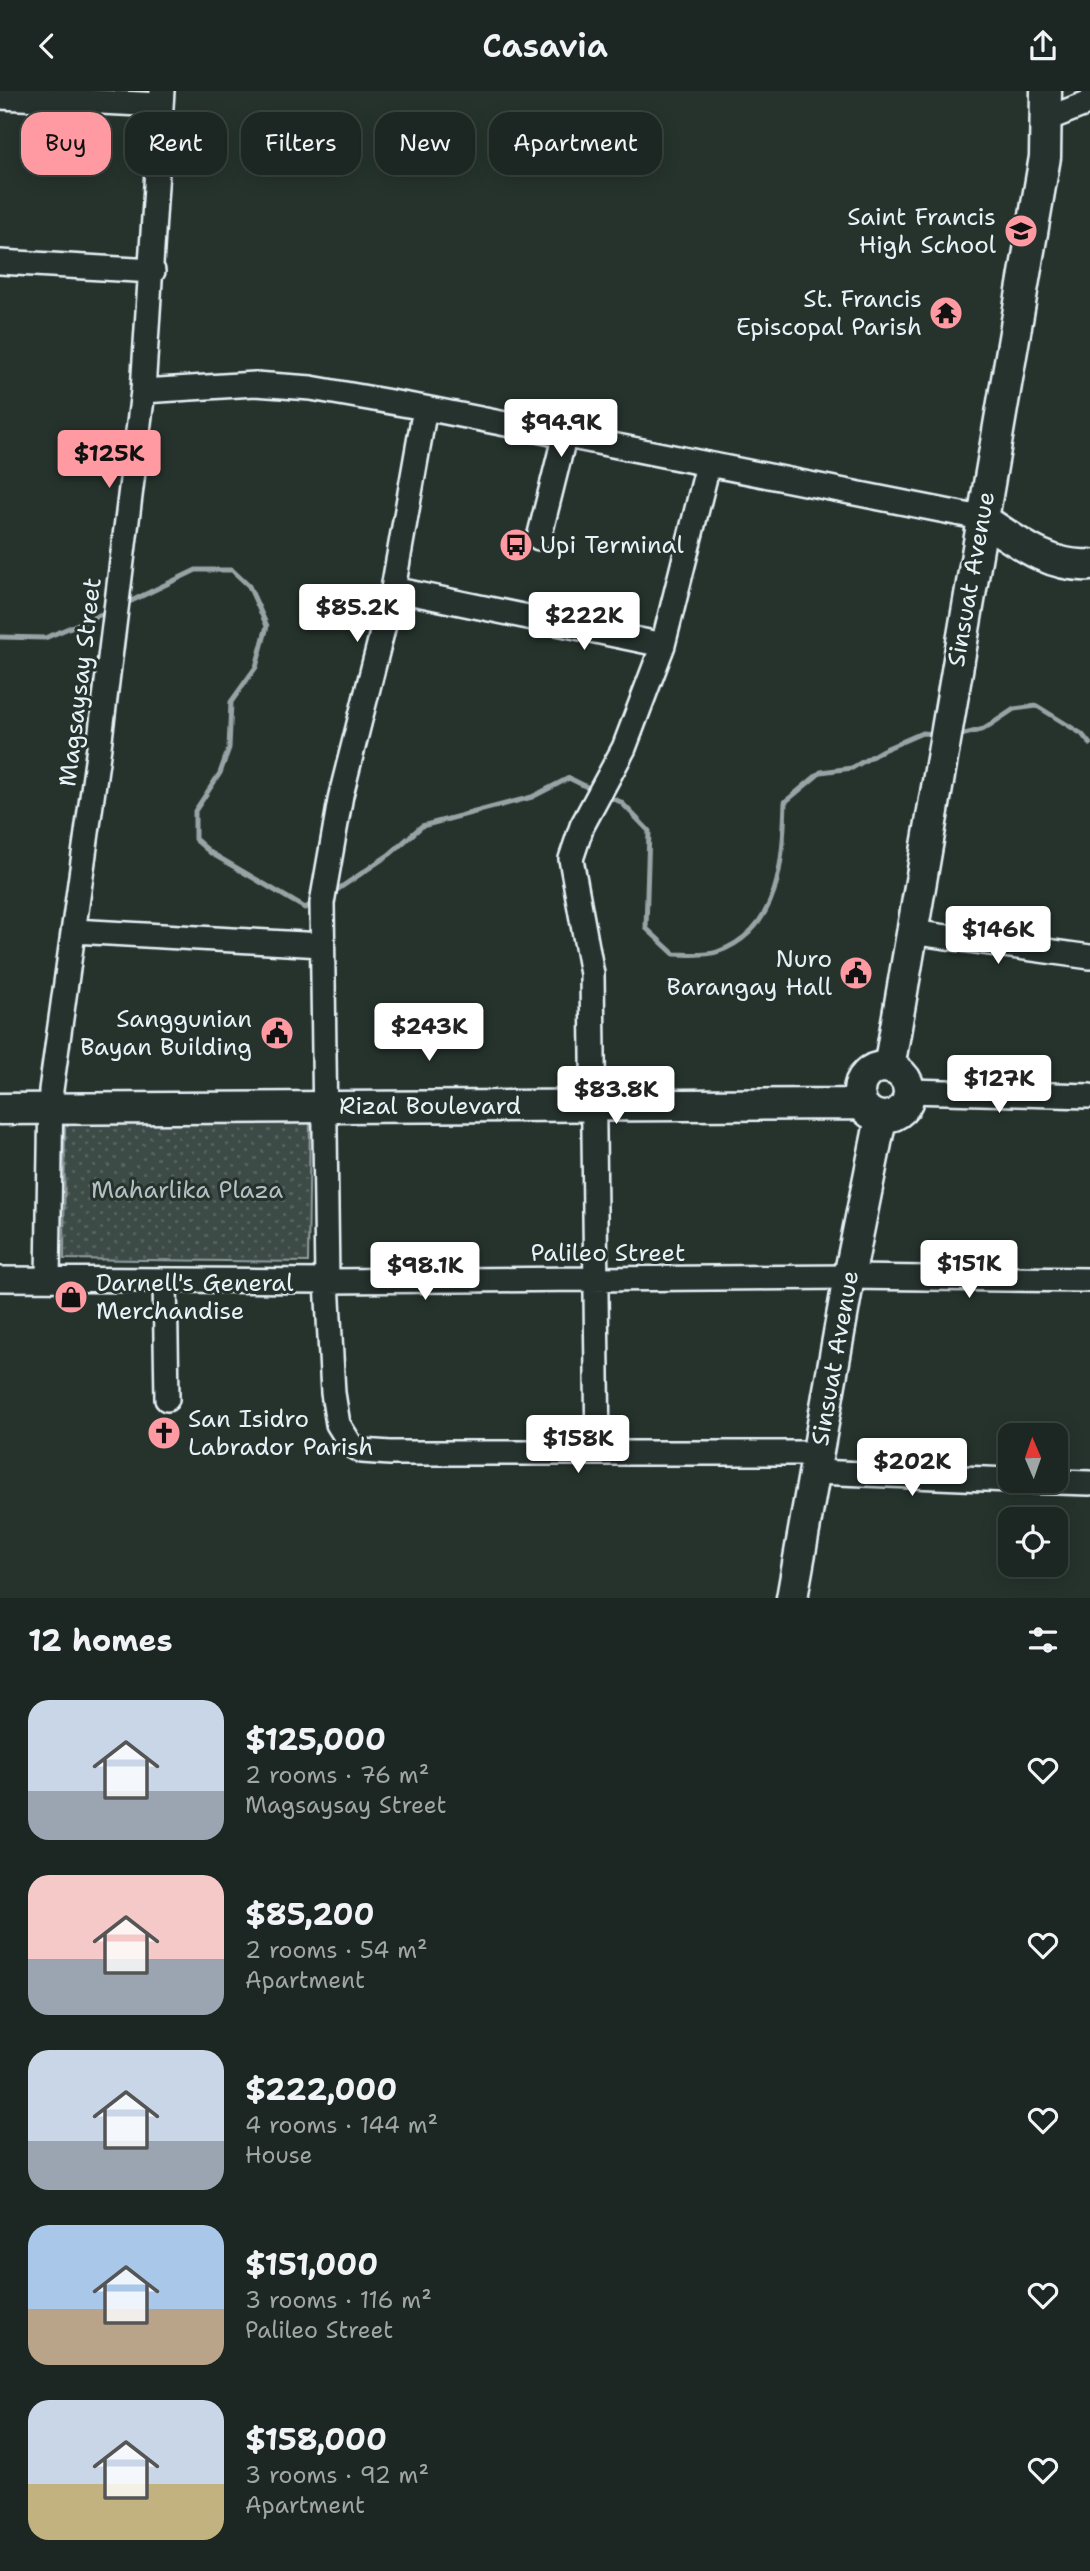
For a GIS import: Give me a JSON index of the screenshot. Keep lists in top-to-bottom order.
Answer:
{
  "streets": {
    "main road": ["Sinsuat Avenue", "Rizal Boulevard"],
    "street": ["Magsaysay Street", "Palileo Street"]
  },
  "crossings": [
    ["Sinsuat Avenue", "Rizal Boulevard"],
    ["Sinsuat Avenue", "Palileo Street"],
    ["Magsaysay Street", "Rizal Boulevard"],
    ["Magsaysay Street", "Palileo Street"]
  ],
  "parks": ["Maharlika Plaza"],
  "places": {
    "school or university": ["Saint Francis High School"],
    "temple": ["St. Francis Episcopal Parish"],
    "bus stop": ["Upi Terminal"],
    "public building": ["Nuro Barangay Hall", "Sanggunian Bayan Building"],
    "shop": ["Darnell's General Merchandise"],
    "church": ["San Isidro Labrador Parish"]
  },
  "north": "top",
  "page": {
    "header": "Casavia",
    "chip": [
      "Buy",
      "Rent",
      "Filters",
      "New",
      "Apartment"
    ],
    "price": [
      "$94.9K",
      "$125K",
      "$85.2K",
      "$222K",
      "$146K",
      "$243K",
      "$127K",
      "$83.8K",
      "$151K",
      "$98.1K",
      "$158K",
      "$202K"
    ],
    "heading": "12 homes",
    "list": [
      {
        "name": "$125,000",
        "note": "2 rooms · 76 m² · Magsaysay Street"
      },
      {
        "name": "$85,200",
        "note": "2 rooms · 54 m² · Apartment"
      },
      {
        "name": "$222,000",
        "note": "4 rooms · 144 m² · House"
      },
      {
        "name": "$151,000",
        "note": "3 rooms · 116 m² · Palileo Street"
      },
      {
        "name": "$158,000",
        "note": "3 rooms · 92 m² · Apartment"
      }
    ]
  }
}
